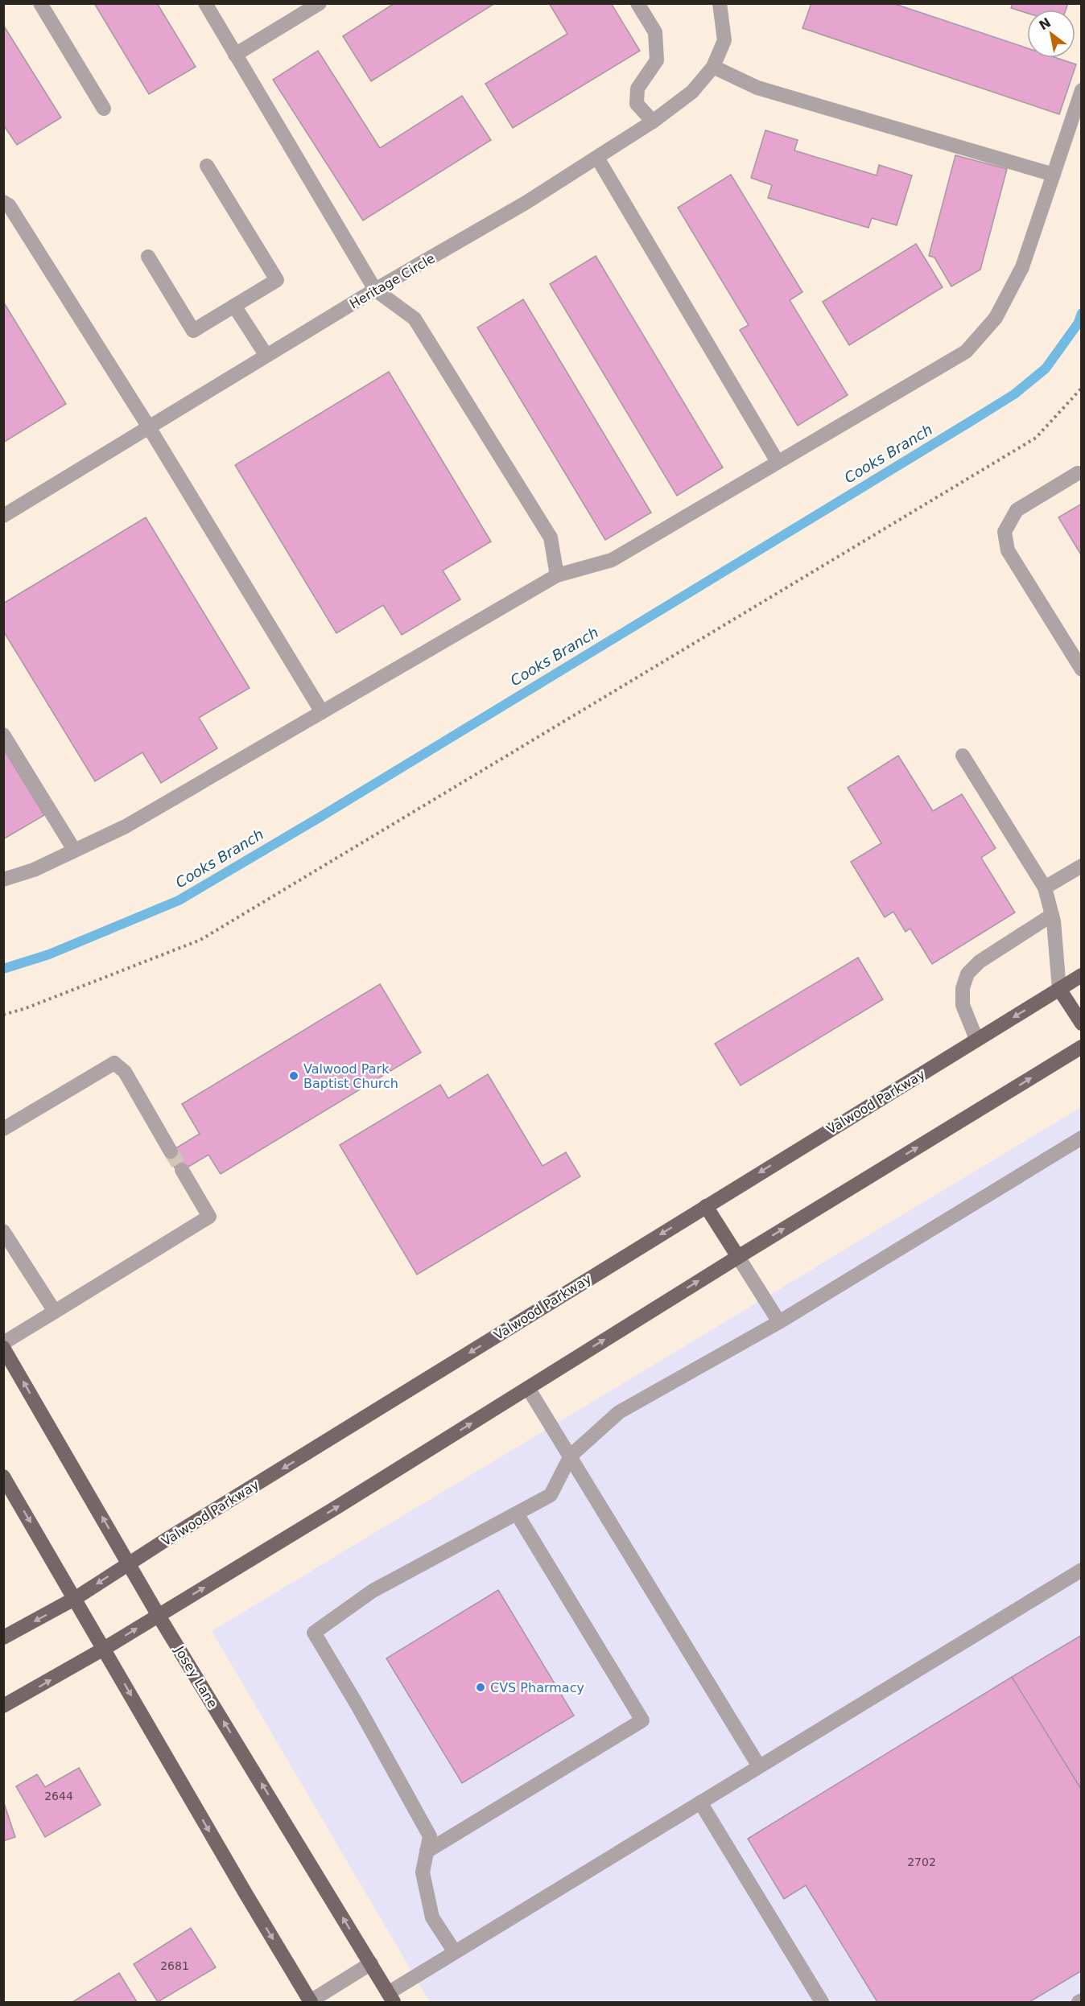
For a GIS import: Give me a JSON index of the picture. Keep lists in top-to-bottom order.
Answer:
{
  "streets": {
    "main road": ["Valwood Parkway", "Josey Lane"],
    "street": ["Heritage Circle"]
  },
  "crossings": [
    ["Valwood Parkway", "Josey Lane"]
  ],
  "water": ["Cooks Branch"],
  "places": ["Valwood Park Baptist Church", "CVS Pharmacy"],
  "house_numbers": ["2644", "2702", "2681"],
  "north": "top left"
}
